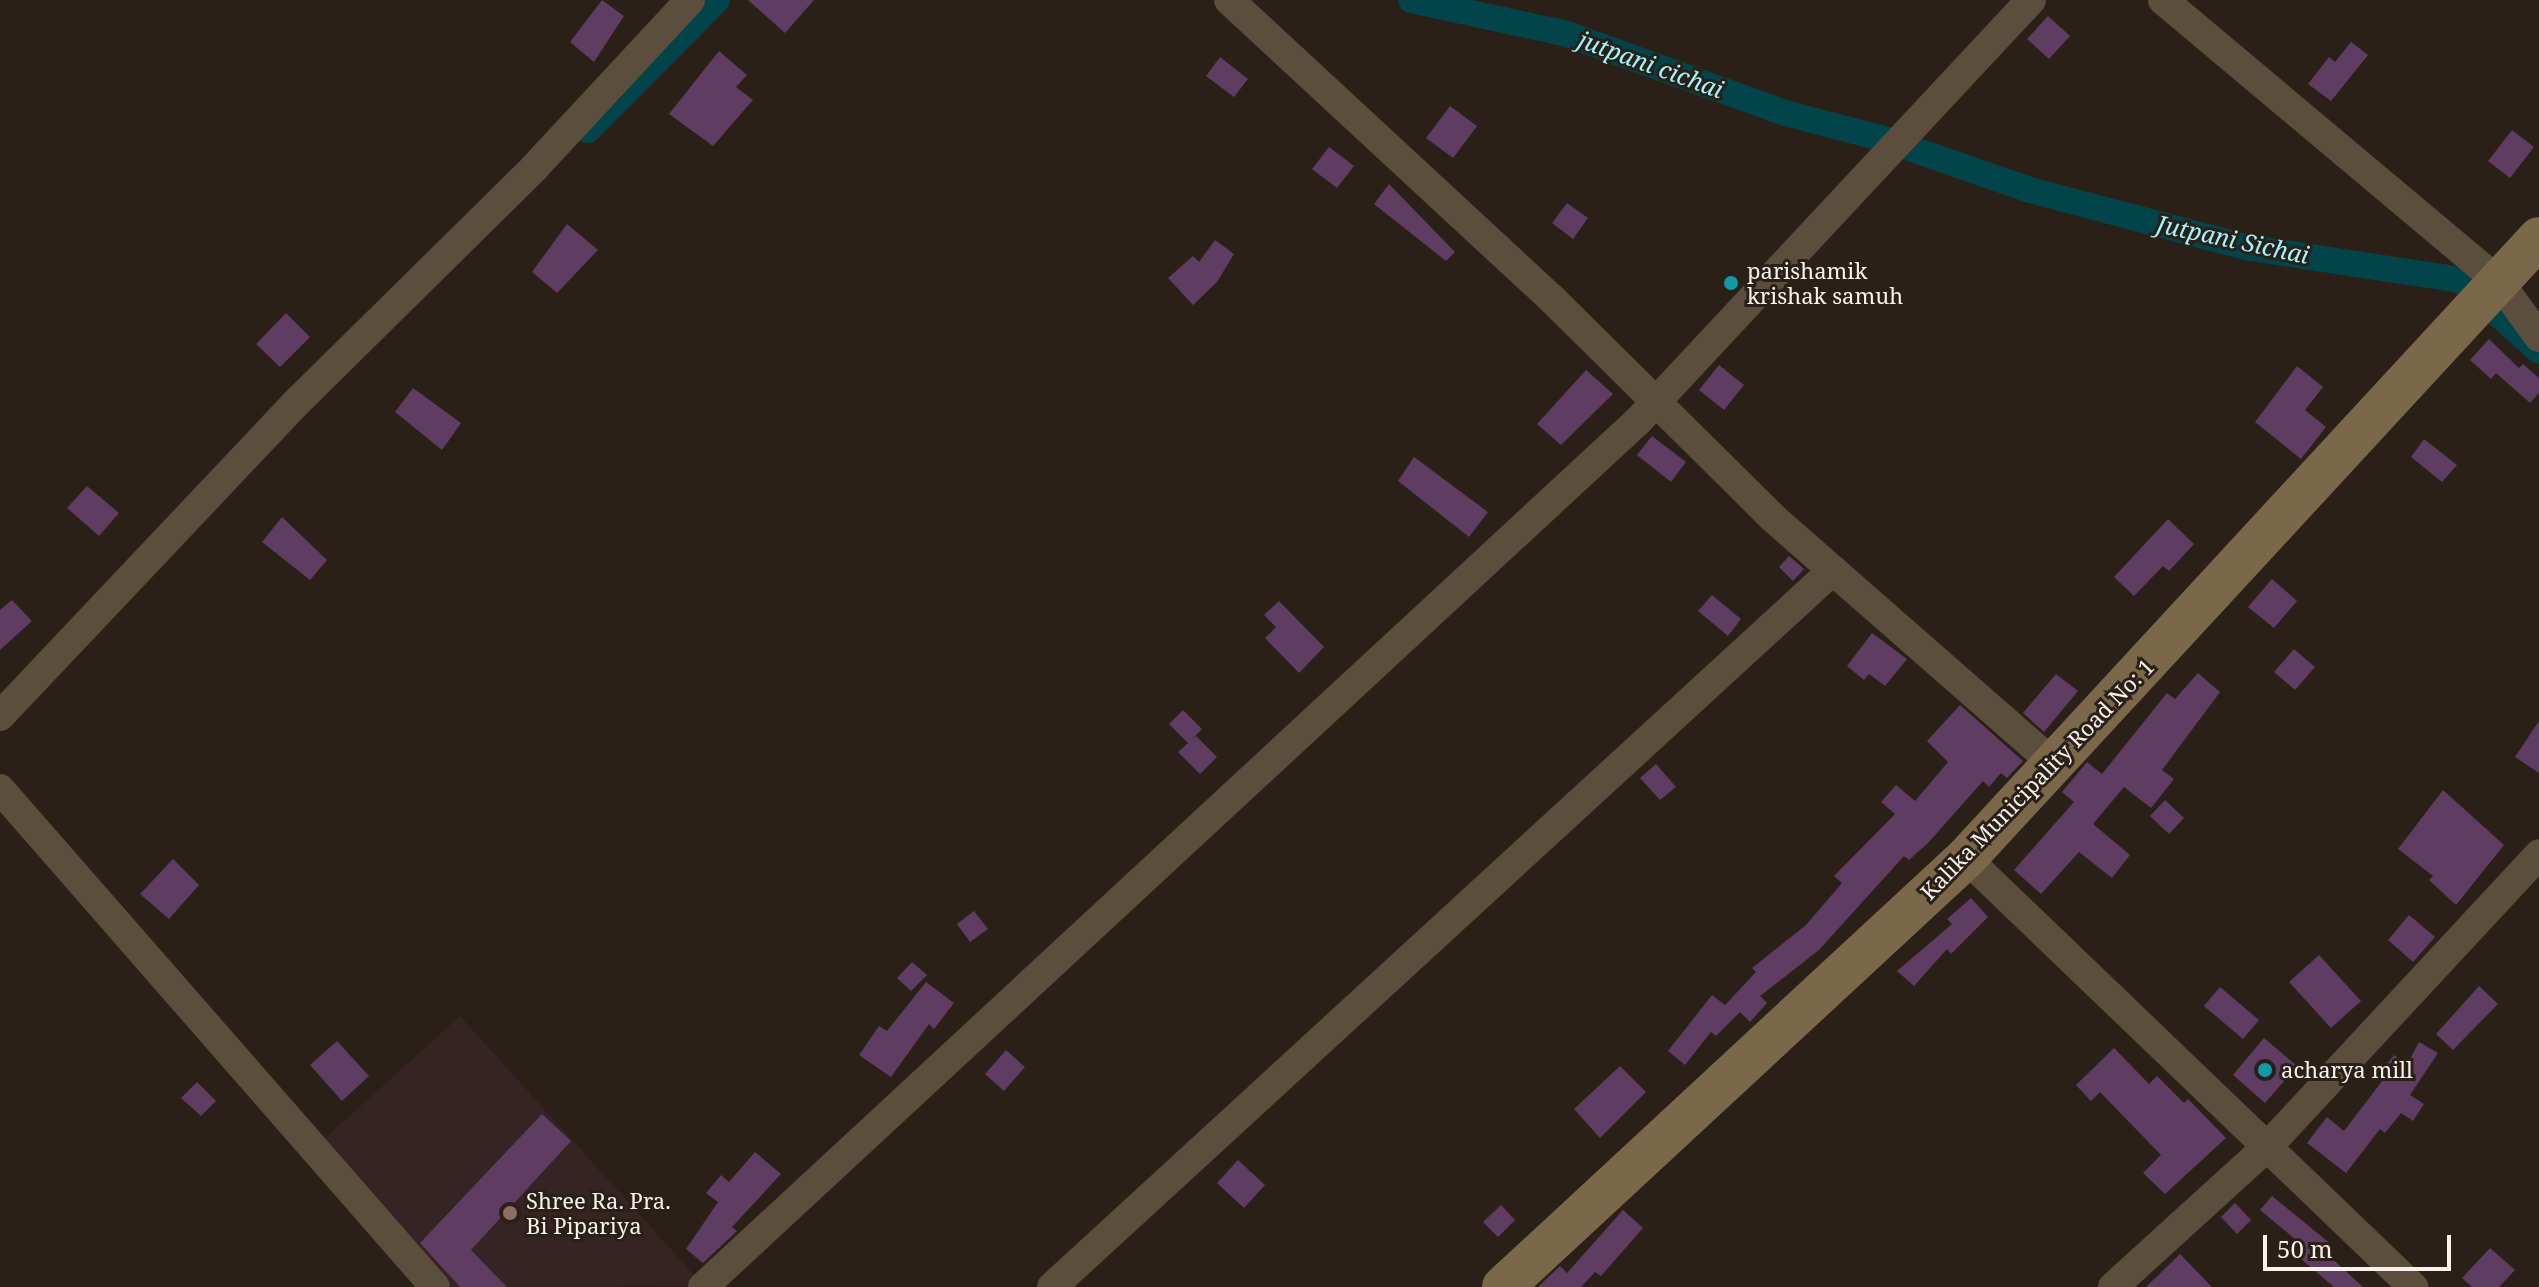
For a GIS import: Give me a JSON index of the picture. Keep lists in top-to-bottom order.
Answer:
{
  "streets": {
    "street": ["Kalika Municipality Road No: 1"]
  },
  "water": ["jutpani cichai", "Jutpani Sichai"],
  "places": ["parishamik krishak samuh", "acharya mill", "Shree Ra. Pra. Bi Pipariya"],
  "scale_bar": "50 m"
}
